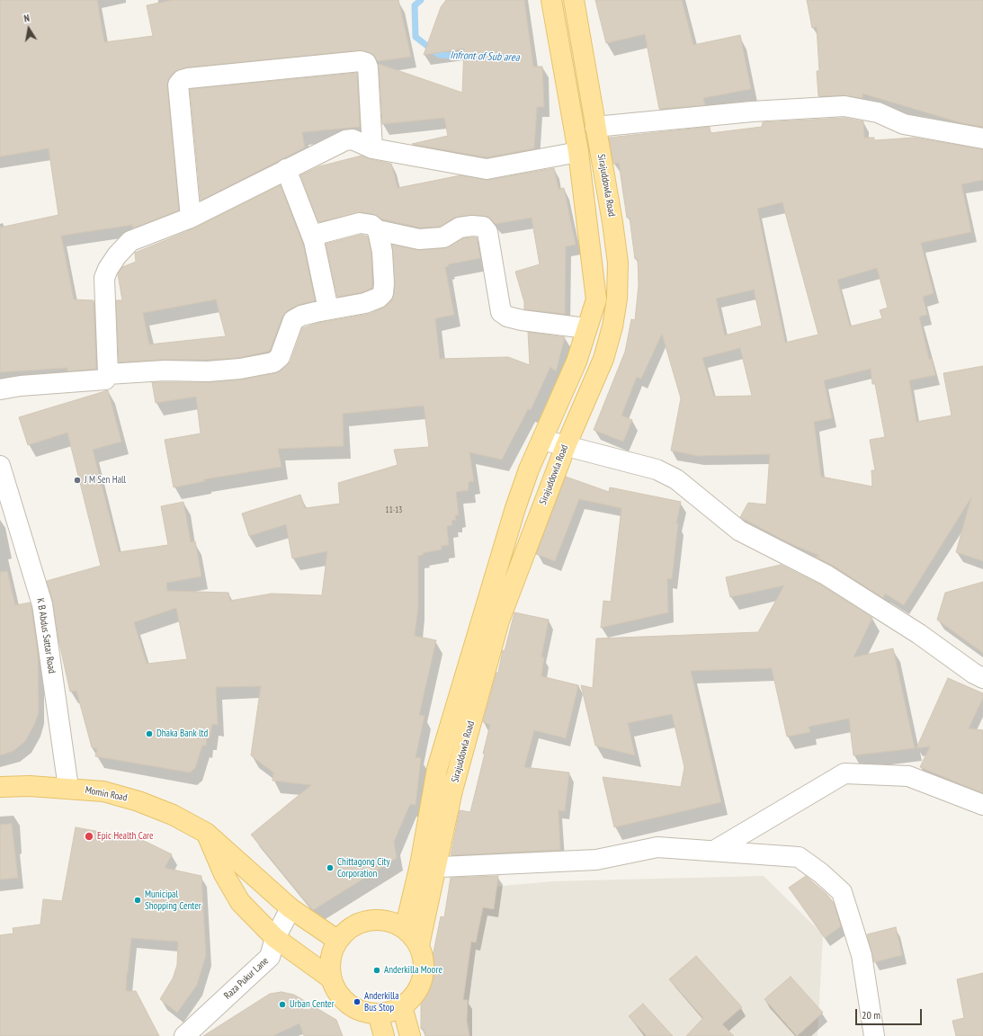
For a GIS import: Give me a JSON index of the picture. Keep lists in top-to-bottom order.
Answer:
{
  "streets": {
    "main road": ["Sirajuddowla Road", "Momin Road"],
    "street": ["K B Abdus Sattar Road", "Raza Pukur Lane"]
  },
  "crossings": [
    ["Sirajuddowla Road", "Momin Road"],
    ["K B Abdus Sattar Road", "Momin Road"],
    ["Momin Road", "Raza Pukur Lane"]
  ],
  "water": ["Infront of Sub area"],
  "places": [
    "J M Sen Hall",
    "Dhaka Bank ltd",
    "Epic Health Care",
    "Chittagong City Corporation",
    "Municipal Shopping Center",
    "Anderkilla Moore",
    "Anderkilla Bus Stop",
    "Urban Center"
  ],
  "house_numbers": ["11-13"],
  "scale_bar": "20 m",
  "north": "top"
}
